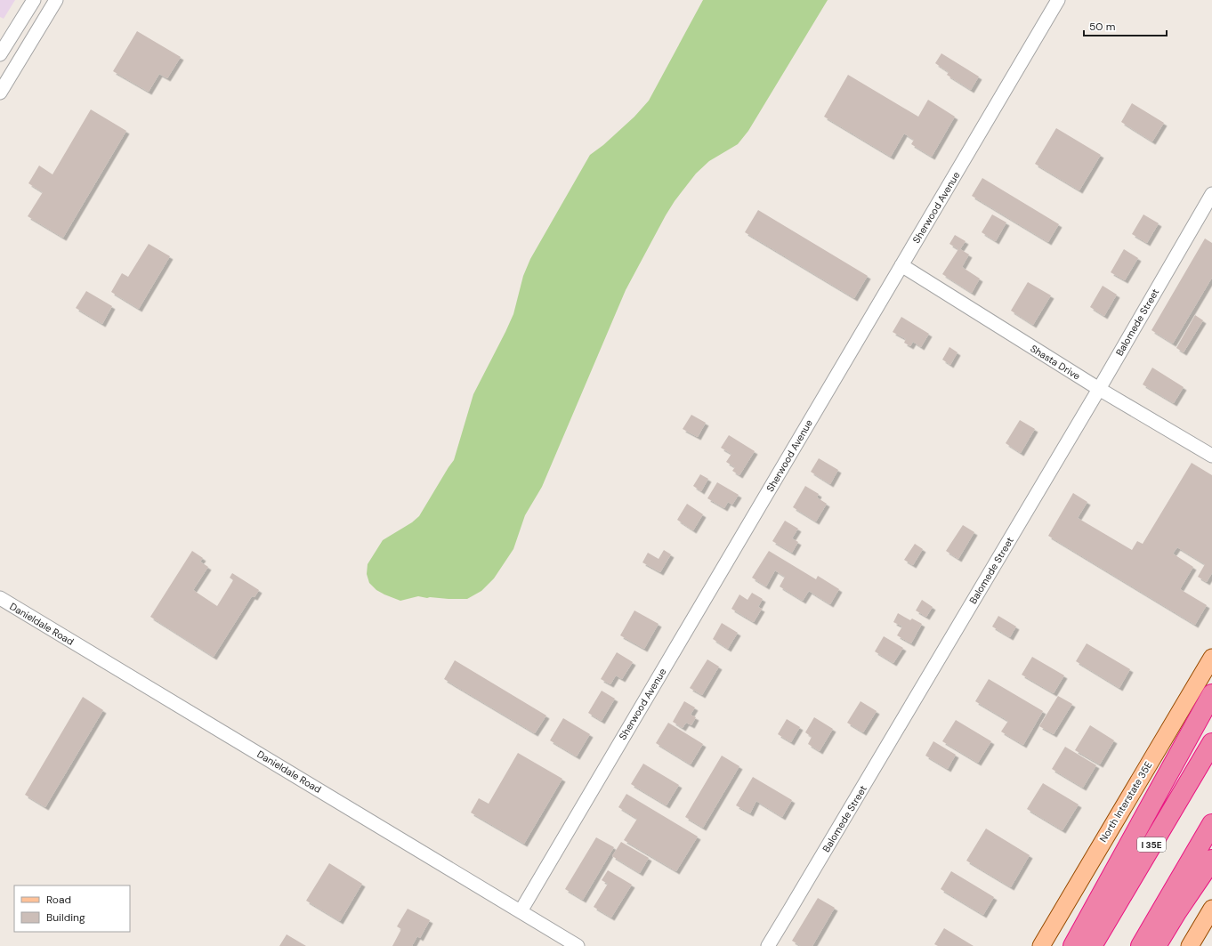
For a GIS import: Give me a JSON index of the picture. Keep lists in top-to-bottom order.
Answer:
{
  "streets": {
    "highway": ["I 35E"],
    "main road": ["North Interstate 35E"],
    "street": [
      "Sherwood Avenue",
      "Balomede Street",
      "Shasta Drive",
      "Danieldale Road"
    ]
  },
  "crossings": [
    ["Sherwood Avenue", "Shasta Drive"],
    ["Sherwood Avenue", "Danieldale Road"],
    ["Balomede Street", "Shasta Drive"]
  ],
  "legend": ["Road", "Building"],
  "scale_bar": "50 m"
}
